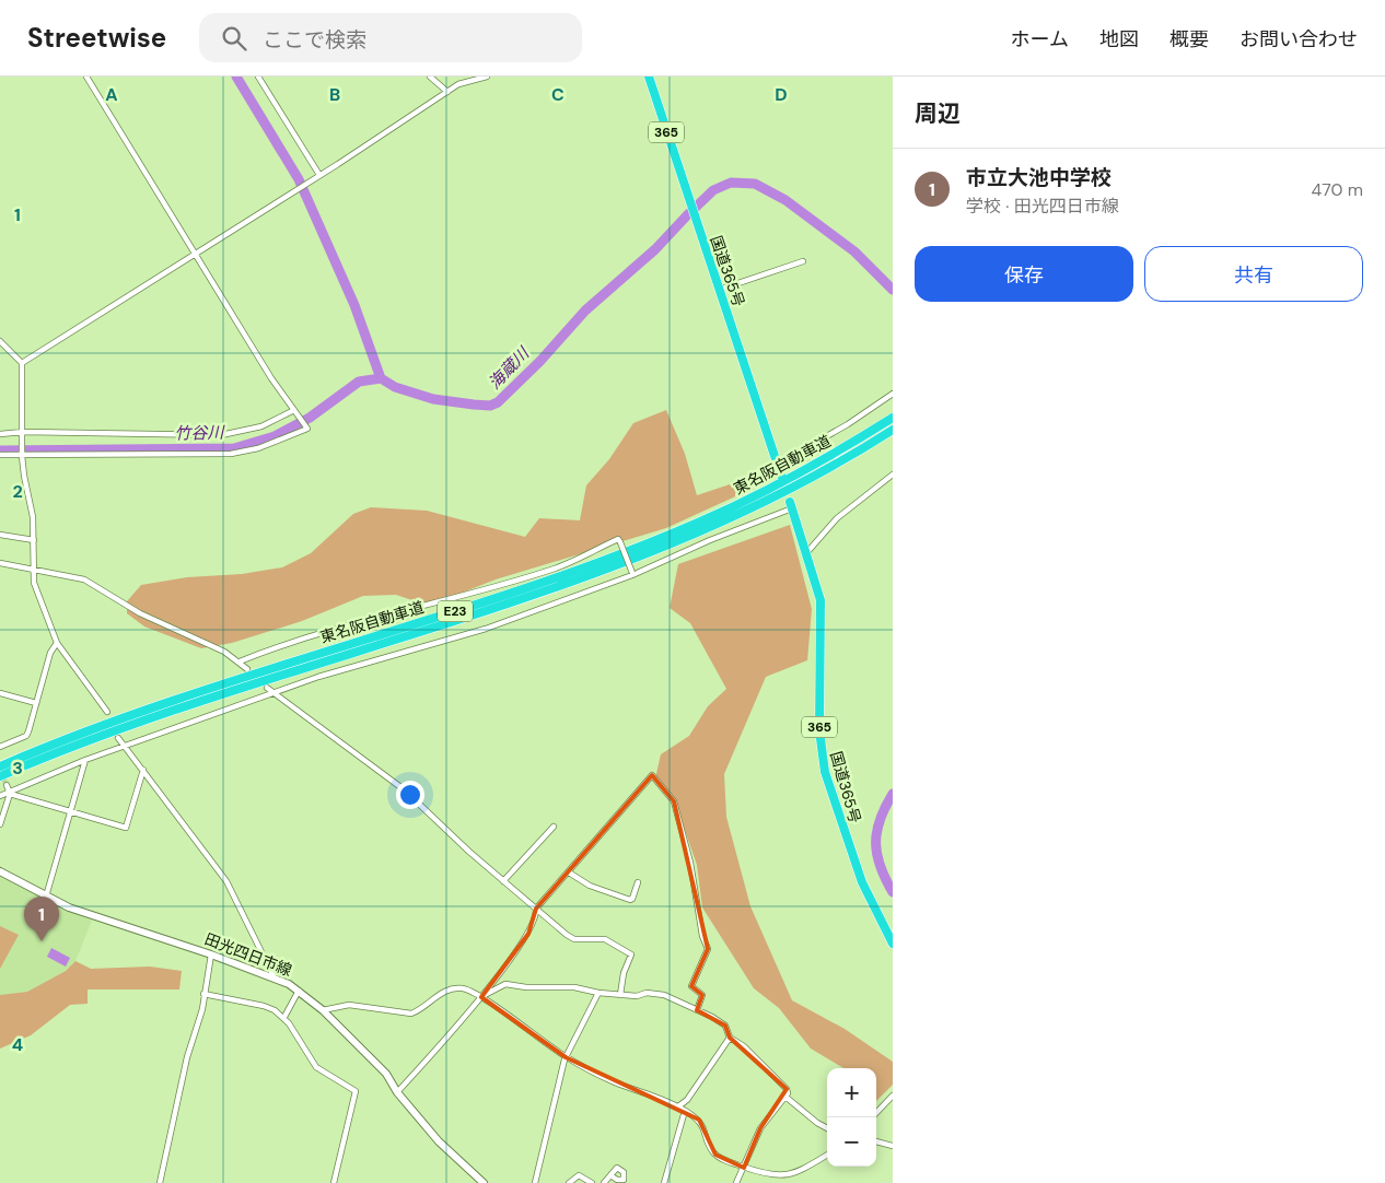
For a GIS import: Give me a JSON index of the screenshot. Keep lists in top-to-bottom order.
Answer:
{
  "streets": {
    "highway": [
      "365",
      "国道365号",
      "東名阪自動車道",
      "E23"
    ],
    "main road": ["田光四日市線"]
  },
  "water": ["海蔵川", "竹谷川"],
  "page": {
    "header": "Streetwise",
    "search": "ここで検索",
    "nav": [
      "ホーム",
      "地図",
      "概要",
      "お問い合わせ"
    ],
    "heading": "周辺",
    "list": [
      {
        "mark": "1",
        "name": "市立大池中学校",
        "note": "学校 · 田光四日市線",
        "value": "470 m"
      }
    ],
    "buttons": ["保存", "共有"],
    "pins": "1",
    "map_buttons": ["+", "−"]
  },
  "grid": {
    "columns": [
      "A",
      "B",
      "C",
      "D"
    ],
    "rows": [
      "1",
      "2",
      "3",
      "4"
    ]
  }
}
